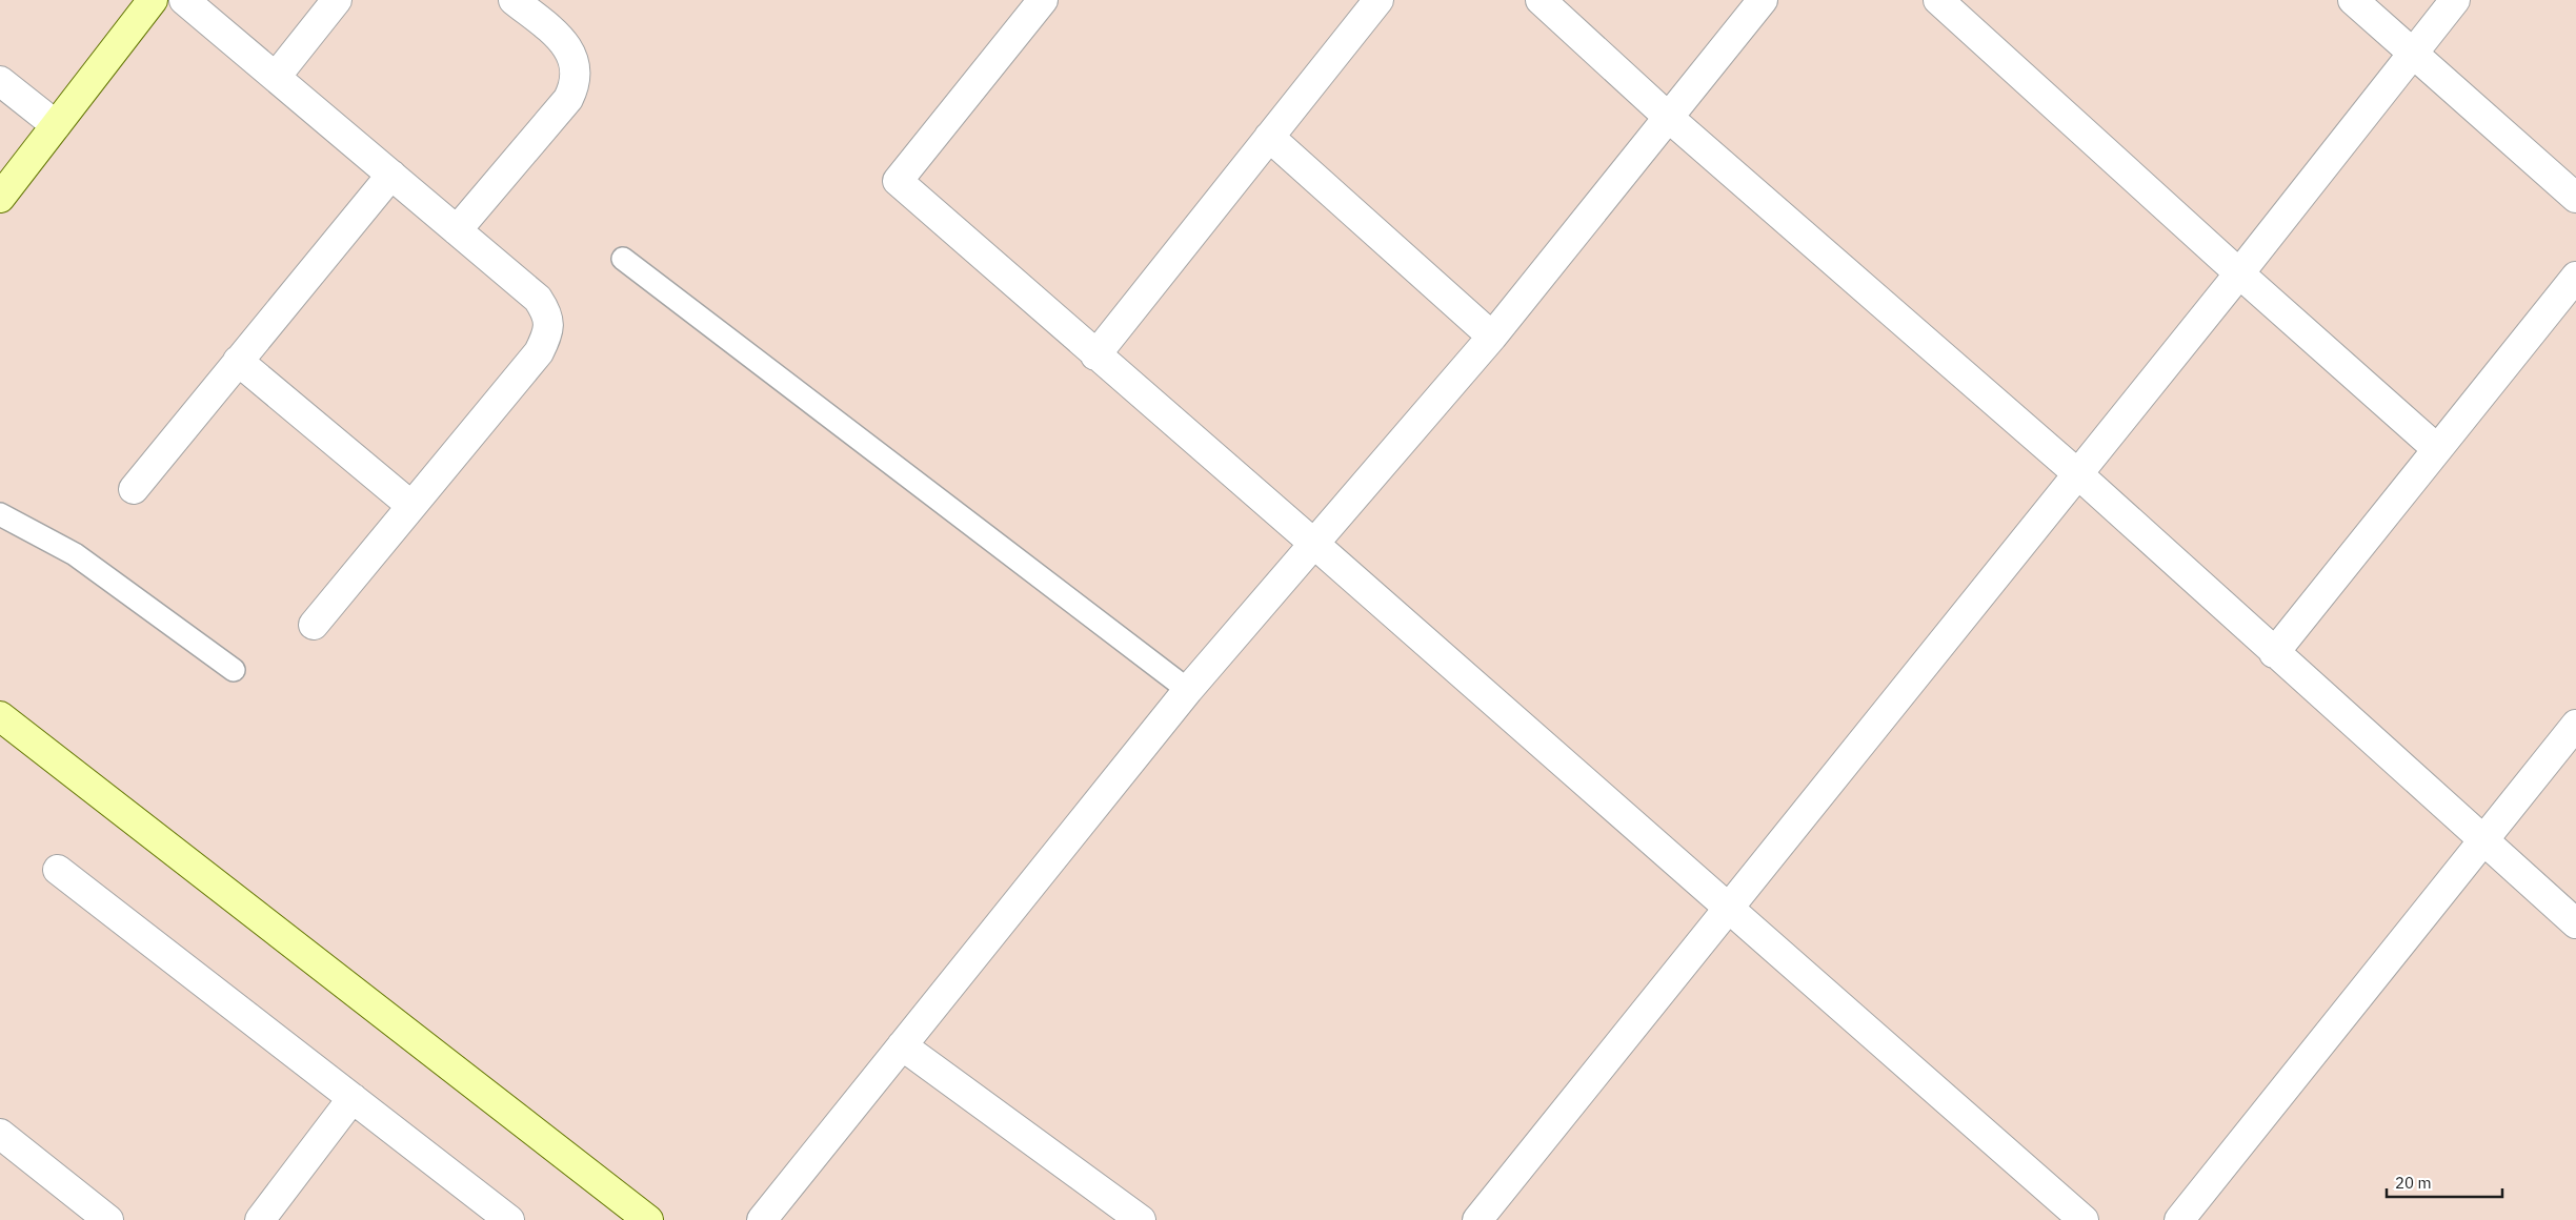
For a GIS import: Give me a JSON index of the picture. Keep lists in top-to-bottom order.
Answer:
{
  "scale_bar": "20 m"
}
